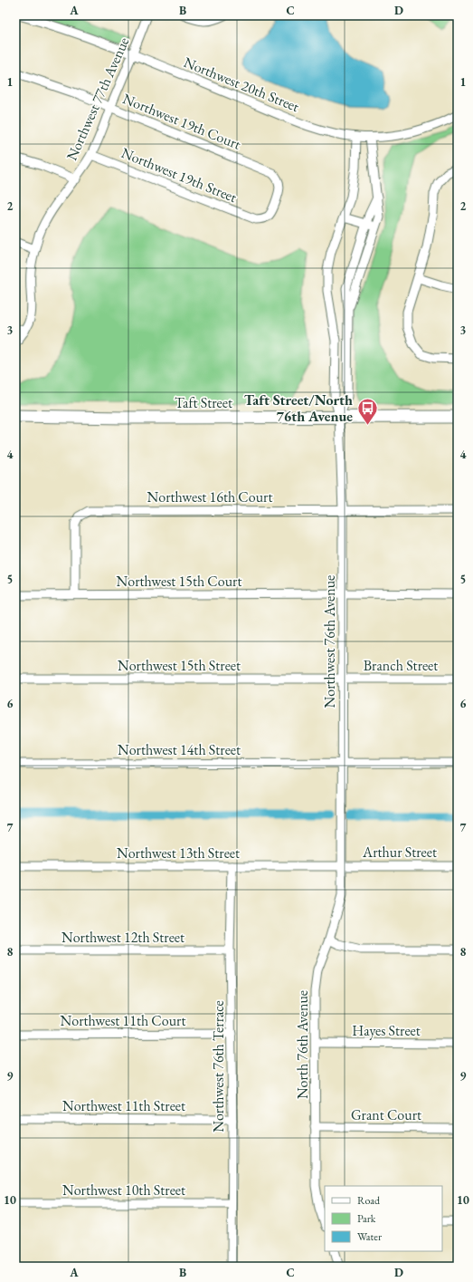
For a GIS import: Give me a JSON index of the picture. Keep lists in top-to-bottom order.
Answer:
{
  "streets": {
    "street": [
      "Northwest 20th Street",
      "Northwest 77th Avenue",
      "Northwest 19th Court",
      "Northwest 19th Street",
      "Taft Street",
      "Northwest 16th Court",
      "Northwest 15th Court",
      "Northwest 76th Avenue",
      "Northwest 15th Street",
      "Branch Street",
      "Northwest 14th Street",
      "Arthur Street",
      "Northwest 13th Street",
      "Northwest 12th Street",
      "Northwest 11th Court",
      "Hayes Street",
      "North 76th Avenue",
      "Northwest 76th Terrace",
      "Northwest 11th Street",
      "Grant Court",
      "Northwest 10th Street"
    ]
  },
  "crossings": [
    ["Northwest 20th Street", "Northwest 77th Avenue"],
    ["Northwest 20th Street", "Northwest 76th Avenue"],
    ["Northwest 77th Avenue", "Northwest 19th Court"],
    ["Northwest 77th Avenue", "Northwest 19th Street"],
    ["Northwest 19th Court", "Northwest 19th Street"],
    ["Taft Street", "Northwest 76th Avenue"],
    ["Northwest 16th Court", "Northwest 15th Court"],
    ["Northwest 16th Court", "Northwest 76th Avenue"],
    ["Northwest 15th Court", "Northwest 76th Avenue"],
    ["Northwest 76th Avenue", "Northwest 15th Street"],
    ["Northwest 76th Avenue", "Branch Street"],
    ["Northwest 76th Avenue", "Northwest 14th Street"],
    ["Northwest 76th Avenue", "Arthur Street"],
    ["Northwest 76th Avenue", "Northwest 13th Street"],
    ["Northwest 76th Avenue", "North 76th Avenue"],
    ["Northwest 15th Street", "Branch Street"],
    ["Arthur Street", "Northwest 13th Street"],
    ["Arthur Street", "North 76th Avenue"],
    ["Northwest 13th Street", "North 76th Avenue"],
    ["Northwest 13th Street", "Northwest 76th Terrace"],
    ["Northwest 12th Street", "Northwest 76th Terrace"],
    ["Northwest 11th Court", "Northwest 76th Terrace"],
    ["Hayes Street", "North 76th Avenue"],
    ["North 76th Avenue", "Grant Court"],
    ["Northwest 76th Terrace", "Northwest 11th Street"],
    ["Northwest 76th Terrace", "Northwest 10th Street"]
  ],
  "places": {
    "bus stop": ["Taft Street/North 76th Avenue"]
  },
  "legend": ["Road", "Park", "Water"],
  "grid": {
    "columns": [
      "A",
      "B",
      "C",
      "D"
    ],
    "rows": [
      "1",
      "2",
      "3",
      "4",
      "5",
      "6",
      "7",
      "8",
      "9",
      "10"
    ]
  }
}
